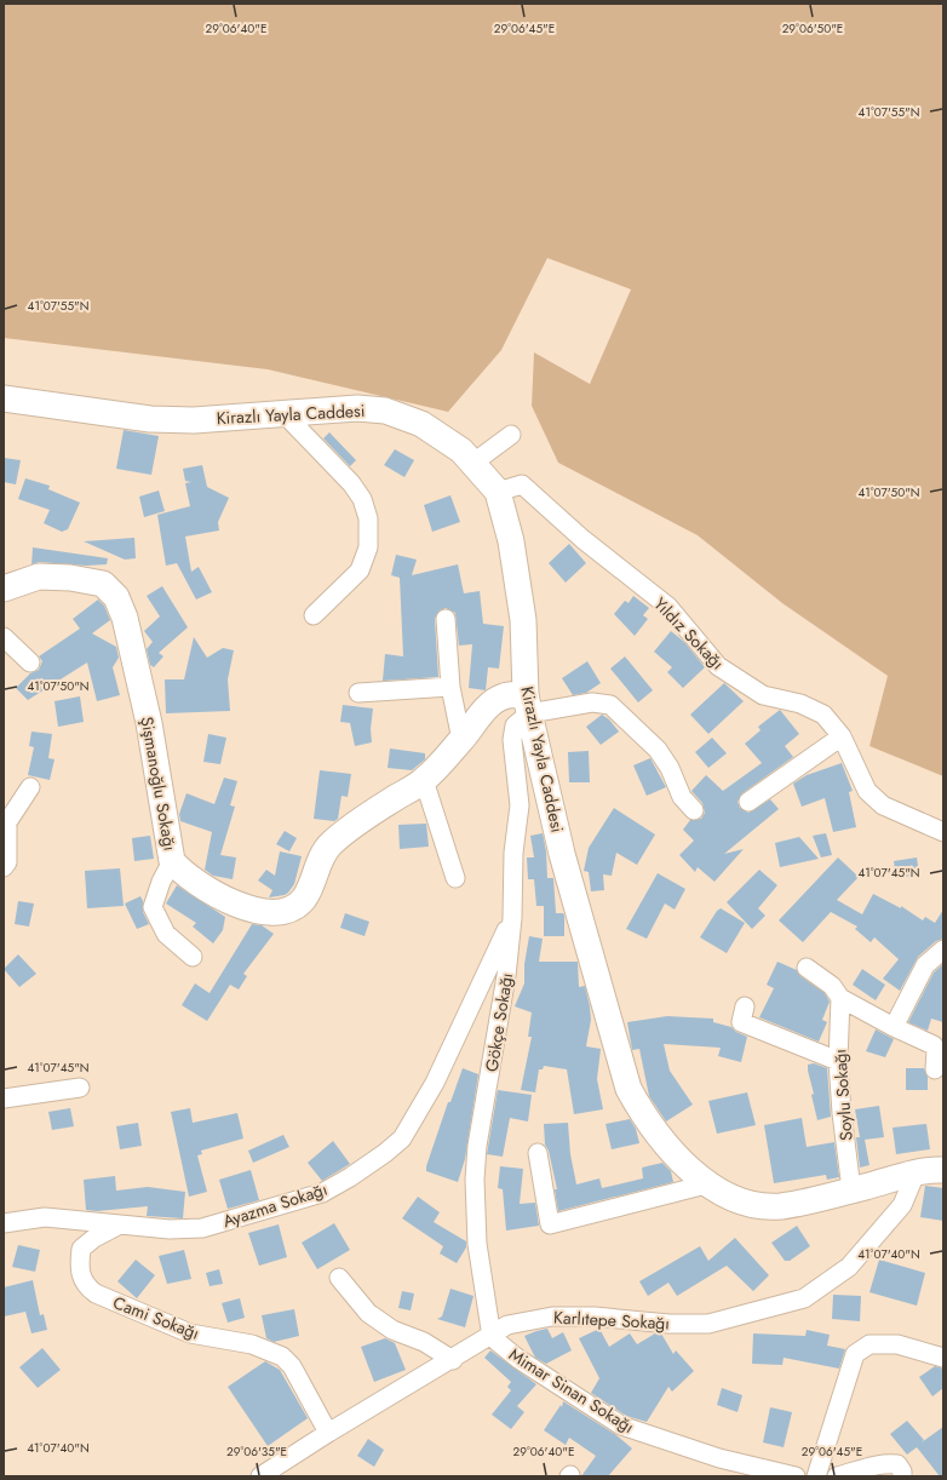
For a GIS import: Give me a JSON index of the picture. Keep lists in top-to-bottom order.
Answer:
{
  "streets": {
    "main road": ["Kirazlı Yayla Caddesi", "Şişmanoğlu Sokağı"],
    "street": [
      "Yıldız Sokağı",
      "Gökçe Sokağı",
      "Soylu Sokağı",
      "Ayazma Sokağı",
      "Cami Sokağı",
      "Karlıtepe Sokağı",
      "Mimar Sinan Sokağı"
    ]
  },
  "crossings": [
    ["Kirazlı Yayla Caddesi", "Yıldız Sokağı"],
    ["Kirazlı Yayla Caddesi", "Şişmanoğlu Sokağı"],
    ["Kirazlı Yayla Caddesi", "Gökçe Sokağı"],
    ["Kirazlı Yayla Caddesi", "Soylu Sokağı"],
    ["Kirazlı Yayla Caddesi", "Karlıtepe Sokağı"],
    ["Şişmanoğlu Sokağı", "Gökçe Sokağı"],
    ["Gökçe Sokağı", "Ayazma Sokağı"],
    ["Gökçe Sokağı", "Karlıtepe Sokağı"],
    ["Gökçe Sokağı", "Mimar Sinan Sokağı"],
    ["Ayazma Sokağı", "Cami Sokağı"],
    ["Cami Sokağı", "Karlıtepe Sokağı"],
    ["Karlıtepe Sokağı", "Mimar Sinan Sokağı"]
  ],
  "coordinates": [
    "29°06'40\"E",
    "29°06'45\"E",
    "29°06'50\"E",
    "41°07'55\"N",
    "41°07'50\"N",
    "41°07'45\"N",
    "41°07'40\"N",
    "29°06'35\"E"
  ]
}
